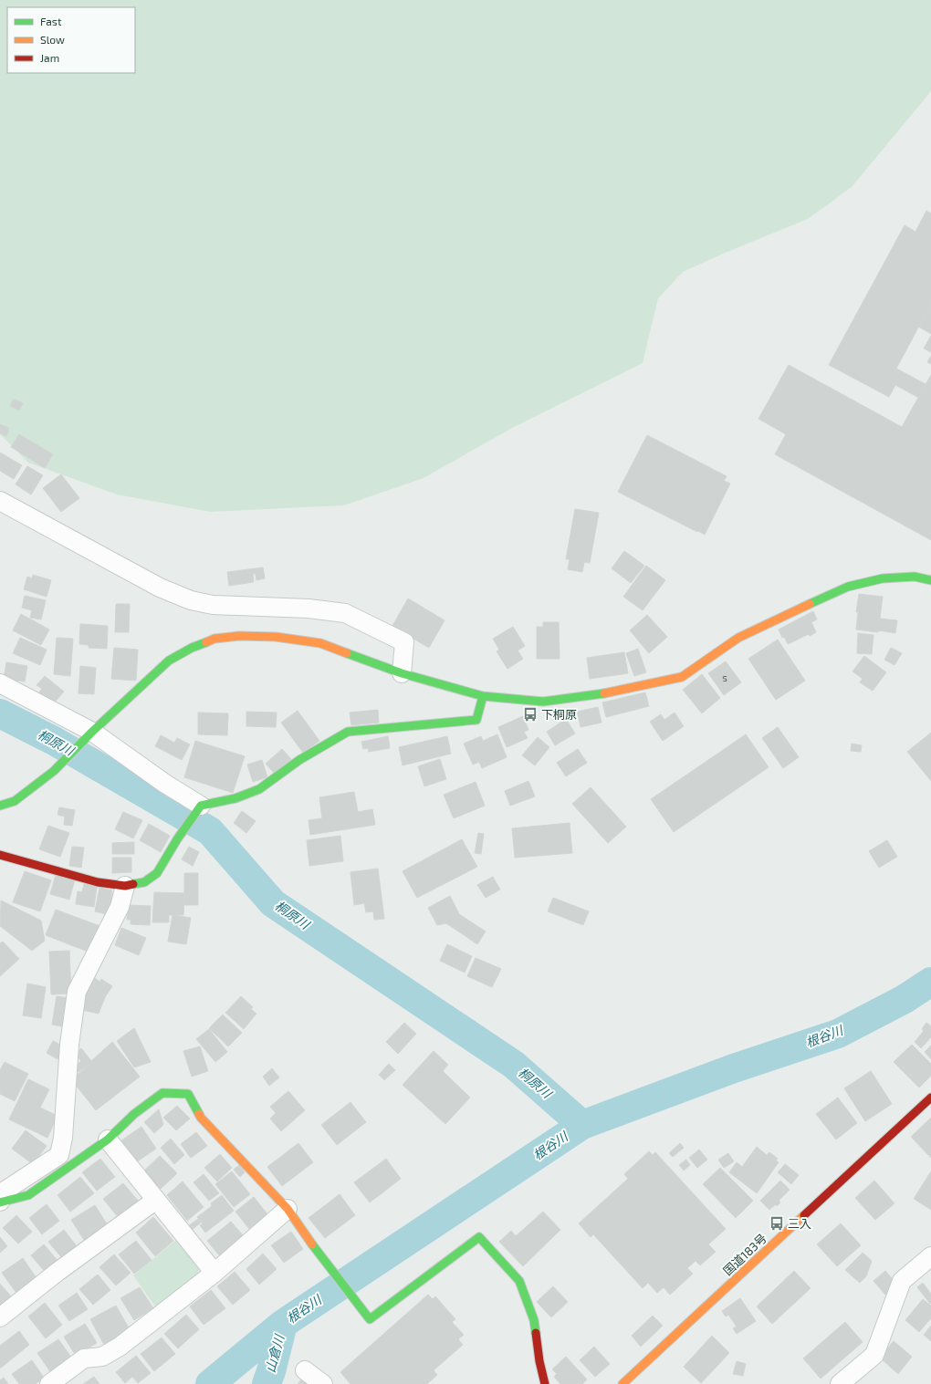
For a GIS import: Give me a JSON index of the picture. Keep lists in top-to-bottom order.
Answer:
{
  "streets": {
    "main road": ["国道183号"]
  },
  "water": ["桐原川", "根谷川", "山倉川"],
  "places": {
    "bus stop": ["下桐原", "三入"]
  },
  "house_numbers": ["s"],
  "legend": ["Fast", "Slow", "Jam"]
}
